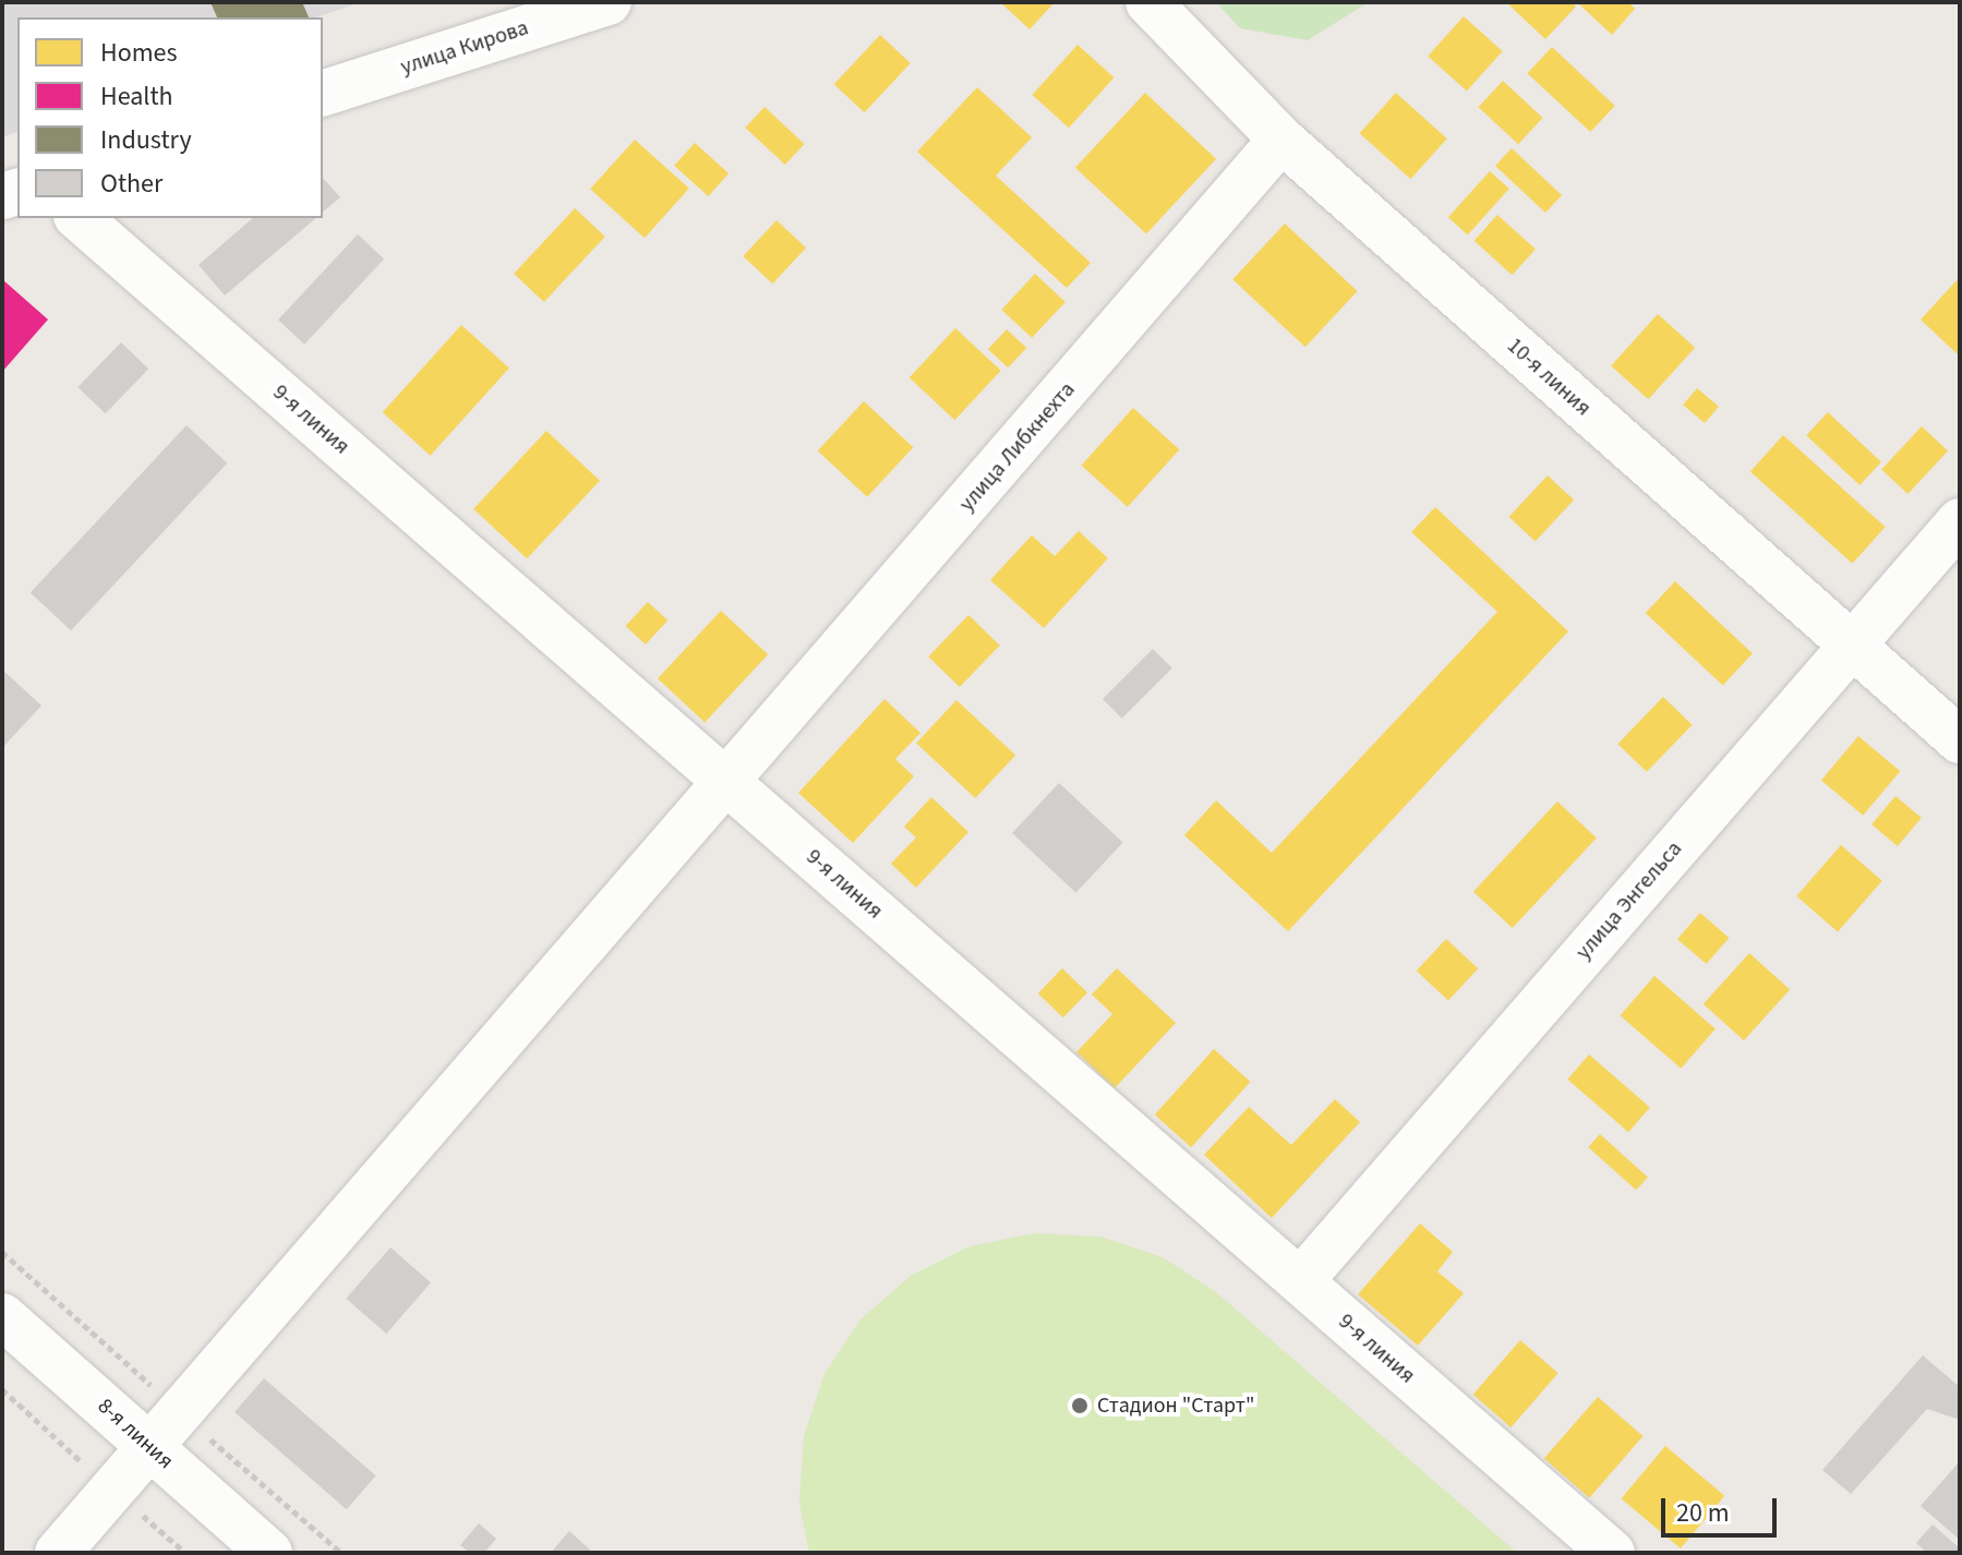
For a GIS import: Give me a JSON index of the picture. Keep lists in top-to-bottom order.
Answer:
{
  "streets": {
    "street": [
      "улица Кирова",
      "10-я линия",
      "9-я линия",
      "улица Либкнехта",
      "улица Энгельса",
      "8-я линия"
    ]
  },
  "crossings": [
    ["10-я линия", "улица Либкнехта"],
    ["10-я линия", "улица Энгельса"],
    ["9-я линия", "улица Либкнехта"],
    ["9-я линия", "улица Энгельса"],
    ["улица Либкнехта", "8-я линия"]
  ],
  "places": ["Стадион \"Старт\""],
  "legend": [
    "Homes",
    "Health",
    "Industry",
    "Other"
  ],
  "scale_bar": "20 m"
}
